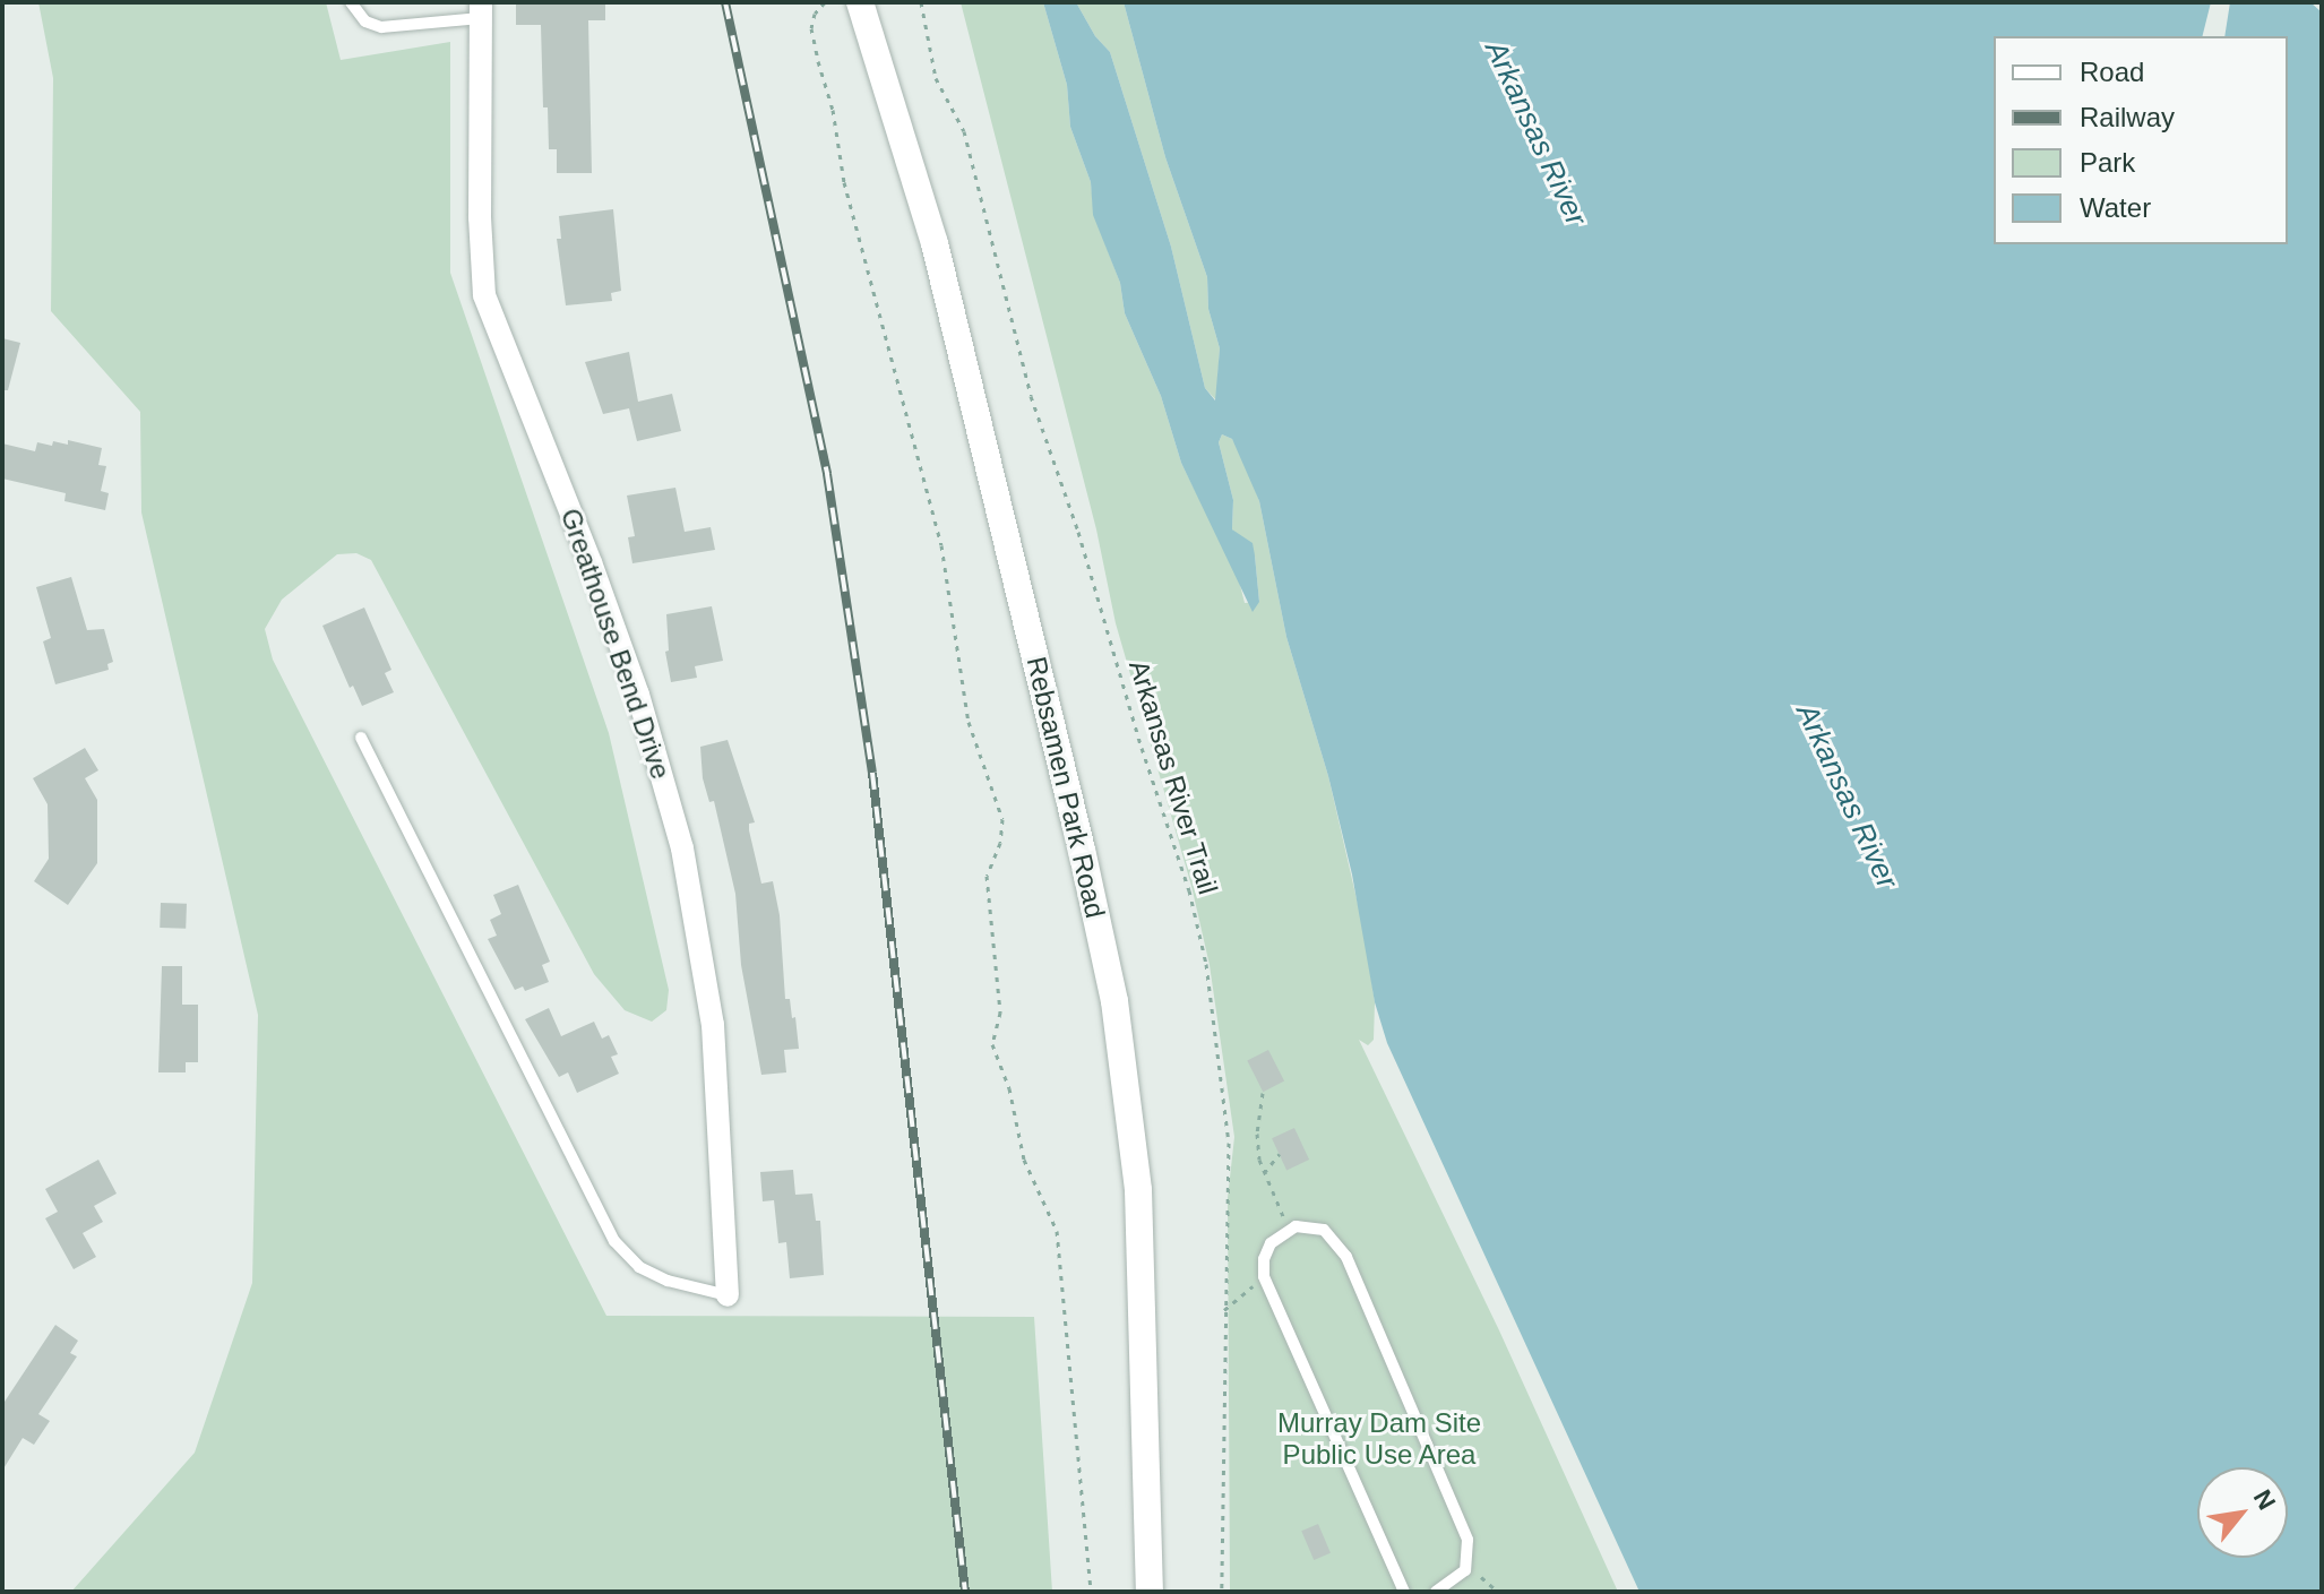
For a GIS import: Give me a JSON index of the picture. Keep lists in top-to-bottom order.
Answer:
{
  "streets": {
    "street": ["Greathouse Bend Drive", "Rebsamen Park Road"],
    "path": ["Arkansas River Trail"]
  },
  "water": ["Arkansas River"],
  "parks": ["Murray Dam Site Public Use Area"],
  "legend": [
    "Road",
    "Railway",
    "Park",
    "Water"
  ],
  "north": "top right"
}
